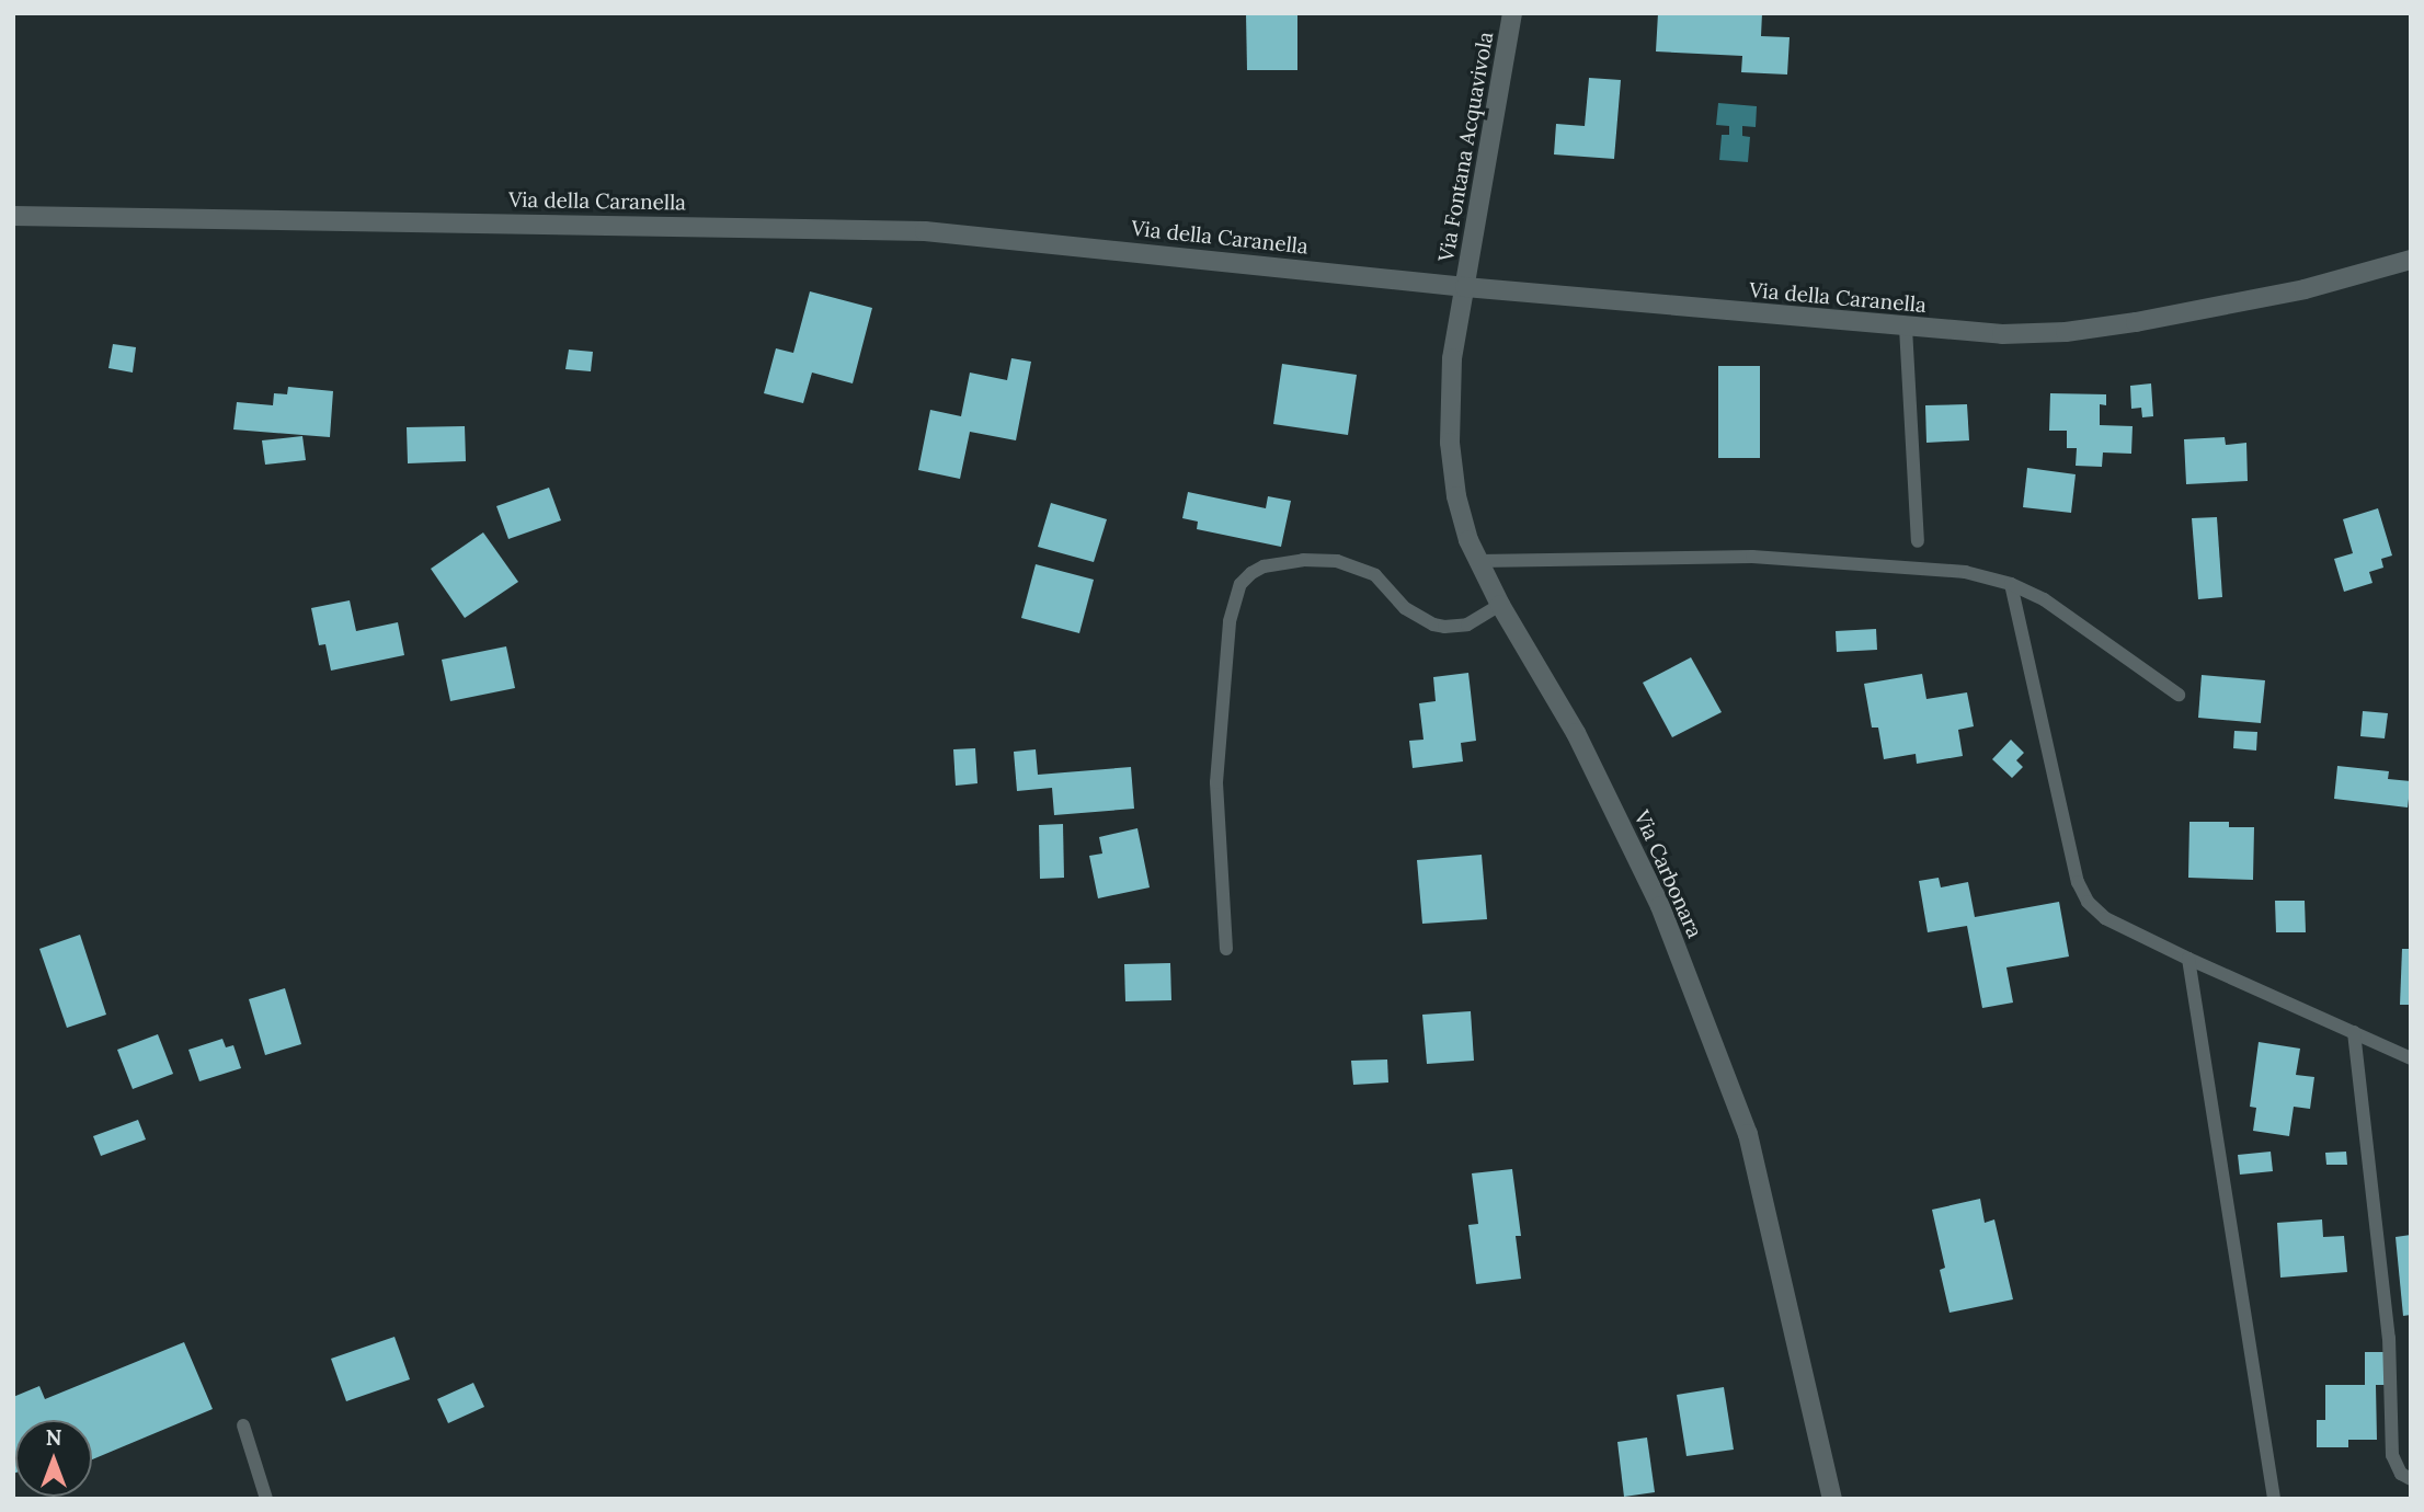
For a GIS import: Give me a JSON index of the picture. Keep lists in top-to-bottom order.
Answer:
{
  "streets": {
    "main road": ["Via Fontana Acquavivola", "Via della Caranella", "Via Carbonara"]
  },
  "crossings": [
    ["Via Fontana Acquavivola", "Via della Caranella"],
    ["Via Fontana Acquavivola", "Via Carbonara"],
    ["Via della Caranella", "Via Carbonara"]
  ],
  "north": "top"
}
